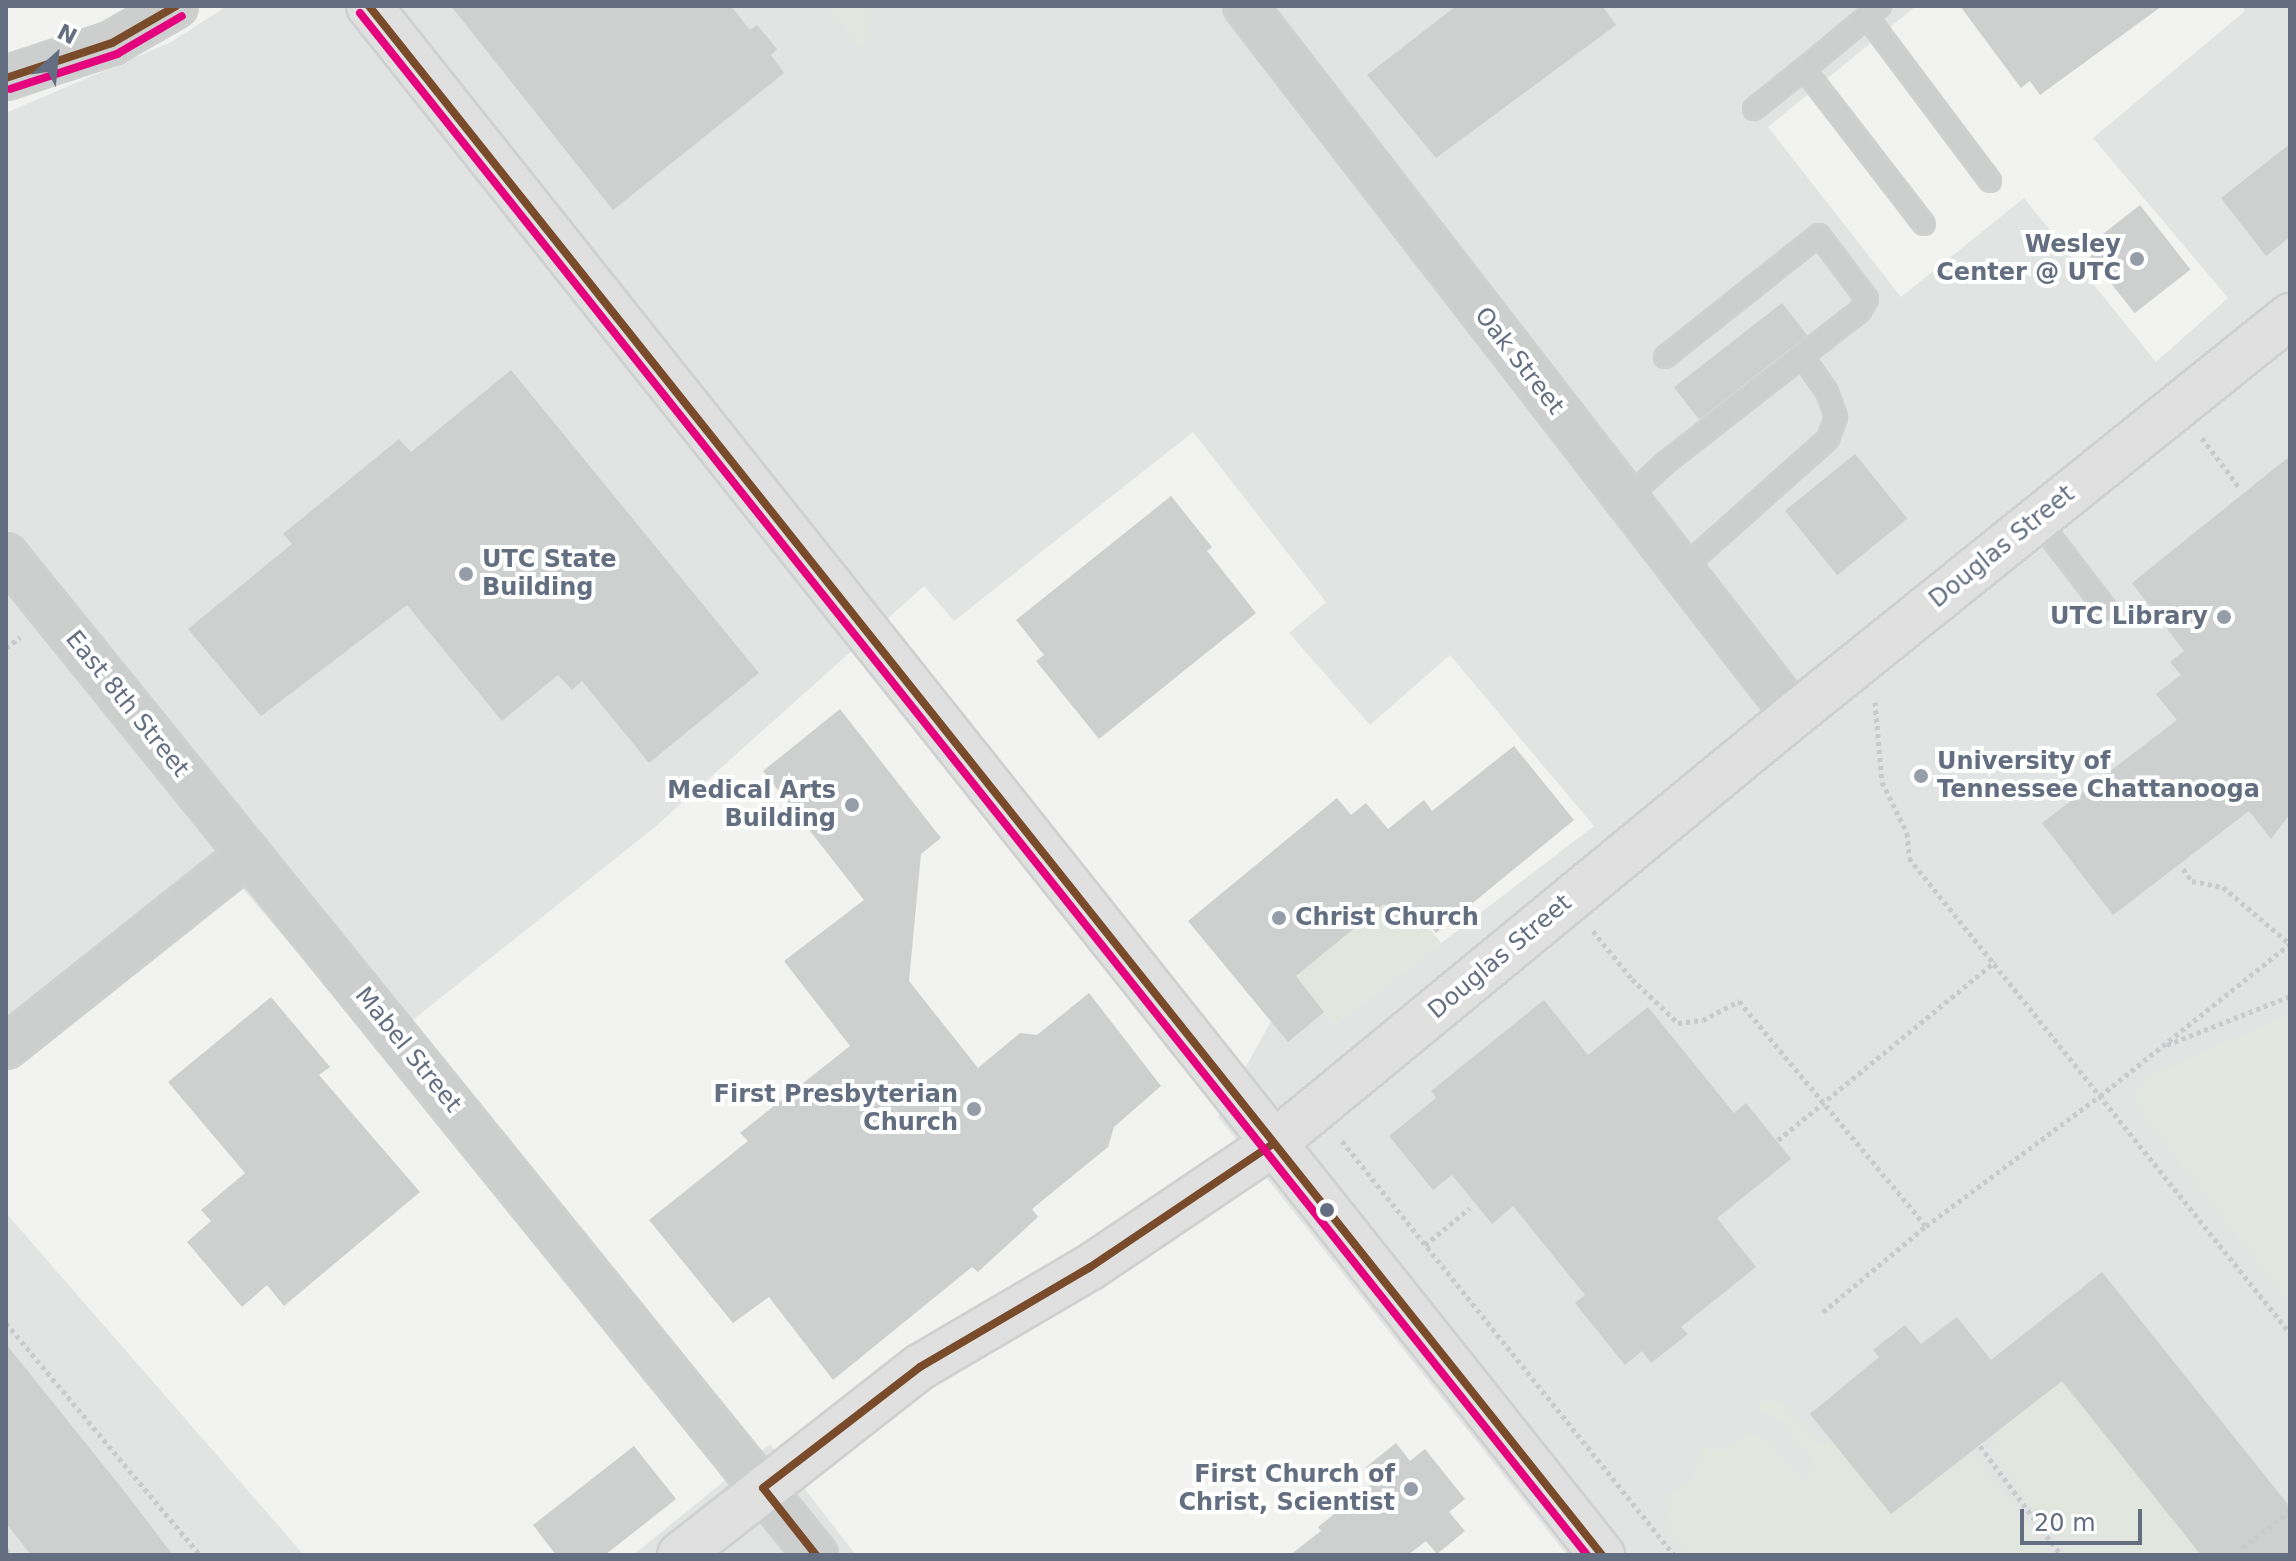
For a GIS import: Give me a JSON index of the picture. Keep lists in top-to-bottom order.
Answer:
{
  "streets": {
    "street": [
      "Oak Street",
      "Douglas Street",
      "East 8th Street",
      "Mabel Street"
    ]
  },
  "crossings": [
    ["Oak Street", "Douglas Street"],
    ["Douglas Street", "Mabel Street"],
    ["East 8th Street", "Mabel Street"]
  ],
  "places": [
    "Wesley Center @ UTC",
    "UTC State Building",
    "UTC Library",
    "University of Tennessee Chattanooga",
    "Medical Arts Building",
    "Christ Church",
    "First Presbyterian Church",
    "First Church of Christ, Scientist"
  ],
  "scale_bar": "20 m",
  "north": "top right"
}
